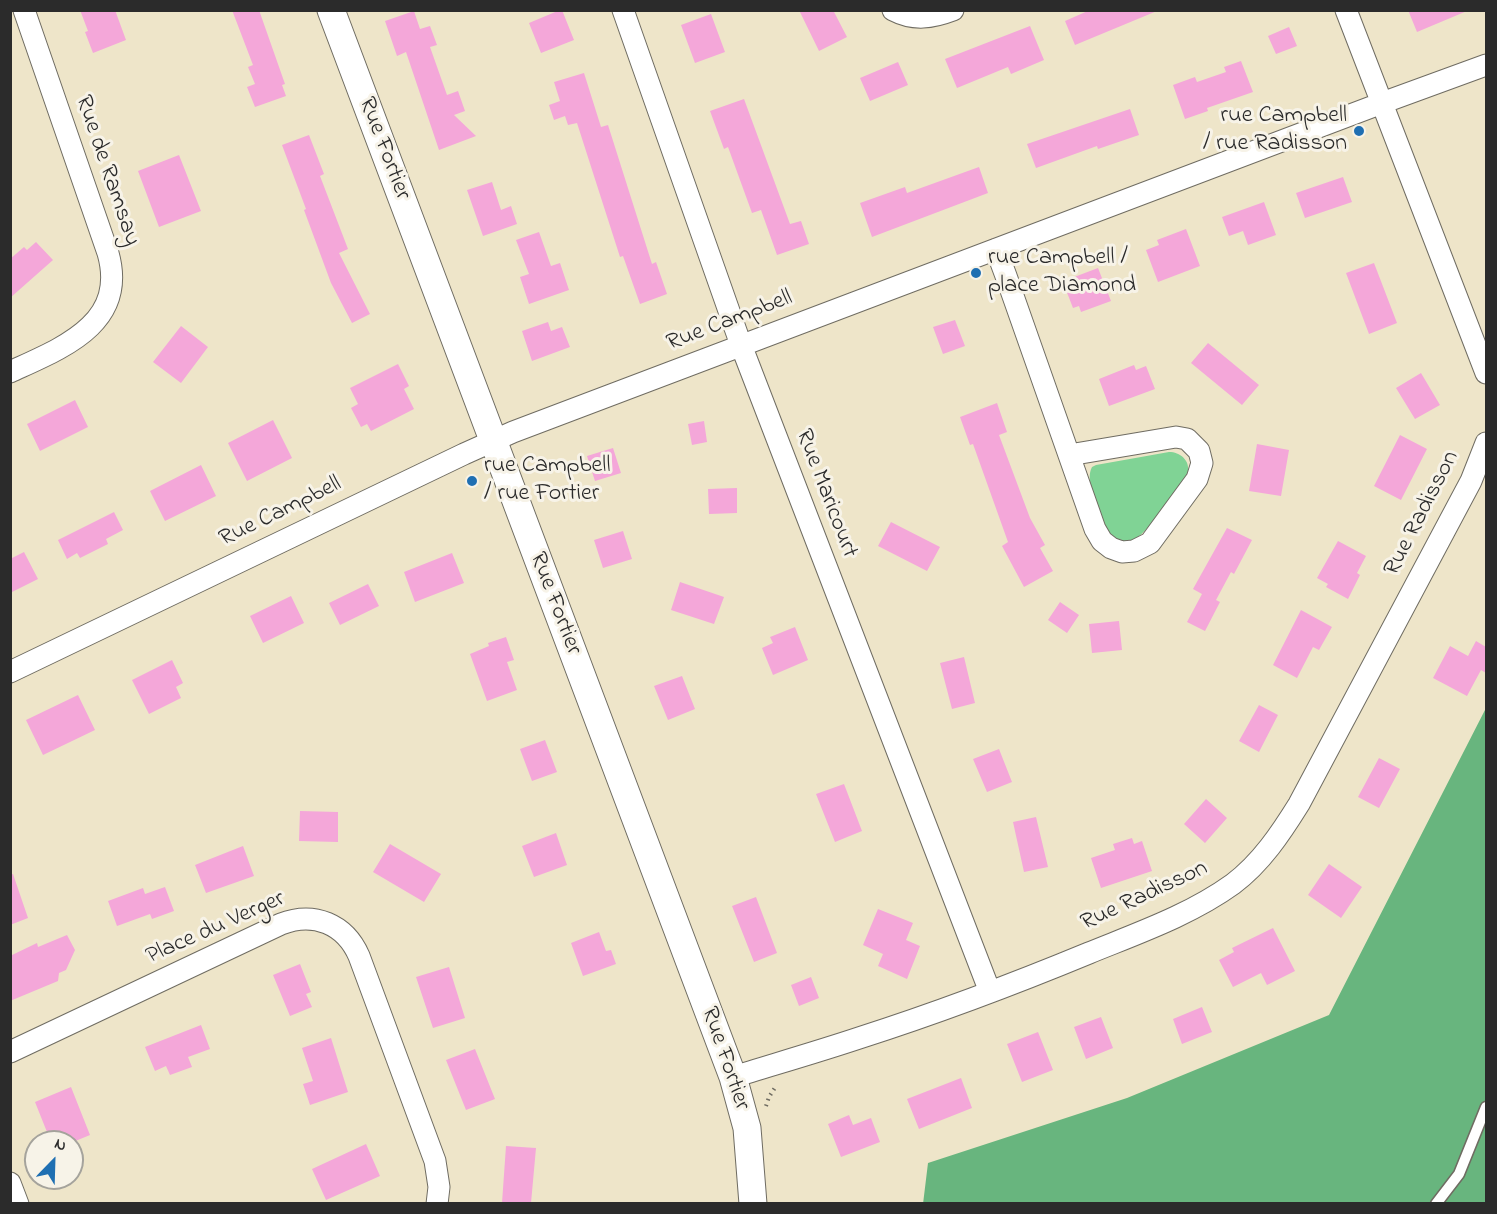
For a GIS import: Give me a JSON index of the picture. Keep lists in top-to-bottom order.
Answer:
{
  "streets": {
    "street": [
      "Rue Fortier",
      "Rue de Ramsay",
      "Rue Campbell",
      "Rue Maricourt",
      "Rue Radisson",
      "Place du Verger"
    ]
  },
  "crossings": [
    ["Rue Fortier", "Rue Campbell"],
    ["Rue Fortier", "Rue Radisson"],
    ["Rue Campbell", "Rue Maricourt"],
    ["Rue Maricourt", "Rue Radisson"]
  ],
  "places": ["rue Campbell / rue Radisson", "rue Campbell / place Diamond", "rue Campbell / rue Fortier"],
  "north": "top right"
}
